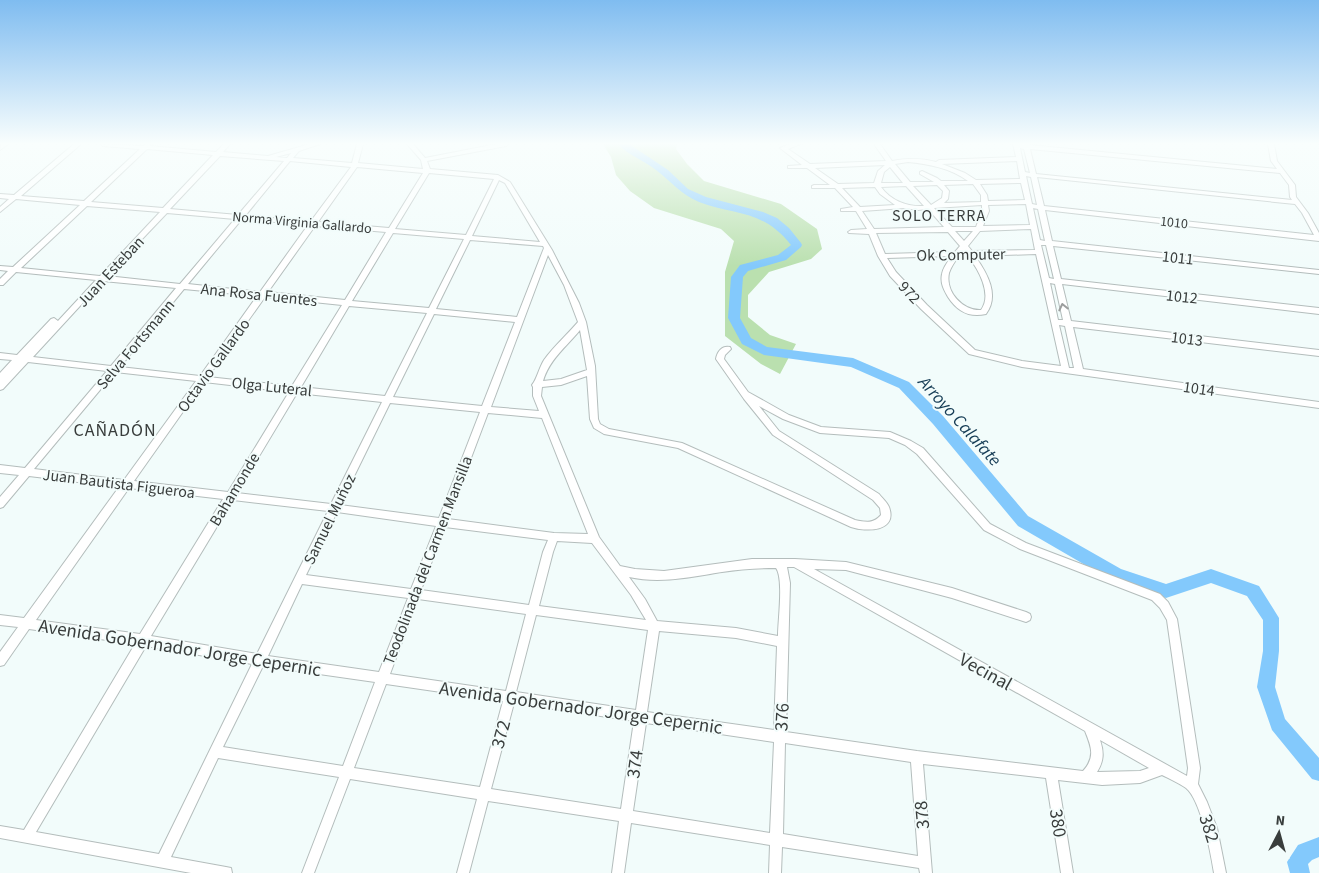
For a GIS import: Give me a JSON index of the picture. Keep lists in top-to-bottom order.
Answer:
{
  "streets": {
    "street": [
      "Norma Virginia Gallardo",
      "1010",
      "Ok Computer",
      "1011",
      "Juan Esteban",
      "972",
      "Ana Rosa Fuentes",
      "1012",
      "1013",
      "Selva Fortsmann",
      "Octavio Gallardo",
      "Olga Luteral",
      "1014",
      "Juan Bautista Figueroa",
      "Bahamonde",
      "Samuel Muñoz",
      "Teodolinada del Carmen Mansilla",
      "Avenida Gobernador Jorge Cepernic",
      "Vecinal",
      "376",
      "372",
      "374",
      "378",
      "380",
      "382"
    ]
  },
  "crossings": [
    ["Norma Virginia Gallardo", "Juan Esteban"],
    ["Norma Virginia Gallardo", "Selva Fortsmann"],
    ["Norma Virginia Gallardo", "Octavio Gallardo"],
    ["Norma Virginia Gallardo", "Bahamonde"],
    ["Norma Virginia Gallardo", "Samuel Muñoz"],
    ["Norma Virginia Gallardo", "Teodolinada del Carmen Mansilla"],
    ["Ok Computer", "972"],
    ["Juan Esteban", "Ana Rosa Fuentes"],
    ["Juan Esteban", "Olga Luteral"],
    ["972", "1014"],
    ["Ana Rosa Fuentes", "Selva Fortsmann"],
    ["Ana Rosa Fuentes", "Octavio Gallardo"],
    ["Ana Rosa Fuentes", "Bahamonde"],
    ["Ana Rosa Fuentes", "Samuel Muñoz"],
    ["Ana Rosa Fuentes", "Teodolinada del Carmen Mansilla"],
    ["Selva Fortsmann", "Olga Luteral"],
    ["Selva Fortsmann", "Juan Bautista Figueroa"],
    ["Octavio Gallardo", "Olga Luteral"],
    ["Octavio Gallardo", "Juan Bautista Figueroa"],
    ["Octavio Gallardo", "Avenida Gobernador Jorge Cepernic"],
    ["Olga Luteral", "Bahamonde"],
    ["Olga Luteral", "Samuel Muñoz"],
    ["Olga Luteral", "Teodolinada del Carmen Mansilla"],
    ["Juan Bautista Figueroa", "Bahamonde"],
    ["Juan Bautista Figueroa", "Samuel Muñoz"],
    ["Juan Bautista Figueroa", "Teodolinada del Carmen Mansilla"],
    ["Juan Bautista Figueroa", "372"],
    ["Bahamonde", "Avenida Gobernador Jorge Cepernic"],
    ["Samuel Muñoz", "Avenida Gobernador Jorge Cepernic"],
    ["Teodolinada del Carmen Mansilla", "Avenida Gobernador Jorge Cepernic"],
    ["Avenida Gobernador Jorge Cepernic", "Vecinal"],
    ["Avenida Gobernador Jorge Cepernic", "376"],
    ["Avenida Gobernador Jorge Cepernic", "372"],
    ["Avenida Gobernador Jorge Cepernic", "374"],
    ["Avenida Gobernador Jorge Cepernic", "378"],
    ["Avenida Gobernador Jorge Cepernic", "380"],
    ["Vecinal", "376"],
    ["Vecinal", "382"]
  ],
  "districts": ["SOLO TERRA", "CAÑADÓN"],
  "water": ["Arroyo Calafate"],
  "north": "top"
}
